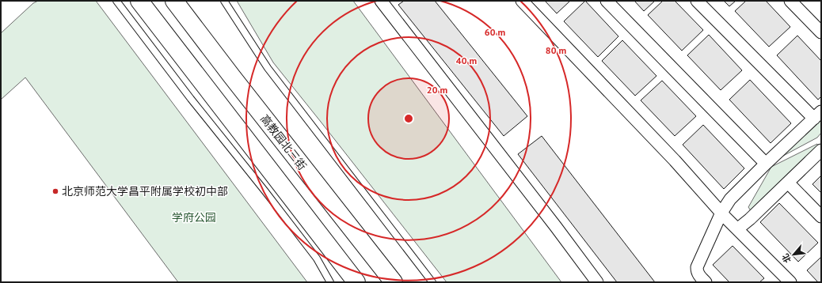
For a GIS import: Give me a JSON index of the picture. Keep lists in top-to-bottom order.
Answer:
{
  "streets": {
    "main road": ["高教园北三街"]
  },
  "parks": ["学府公园"],
  "places": ["北京师范大学昌平附属学校初中部"],
  "north": "bottom left",
  "rings": [
    "60 m",
    "80 m",
    "40 m",
    "20 m"
  ]
}
